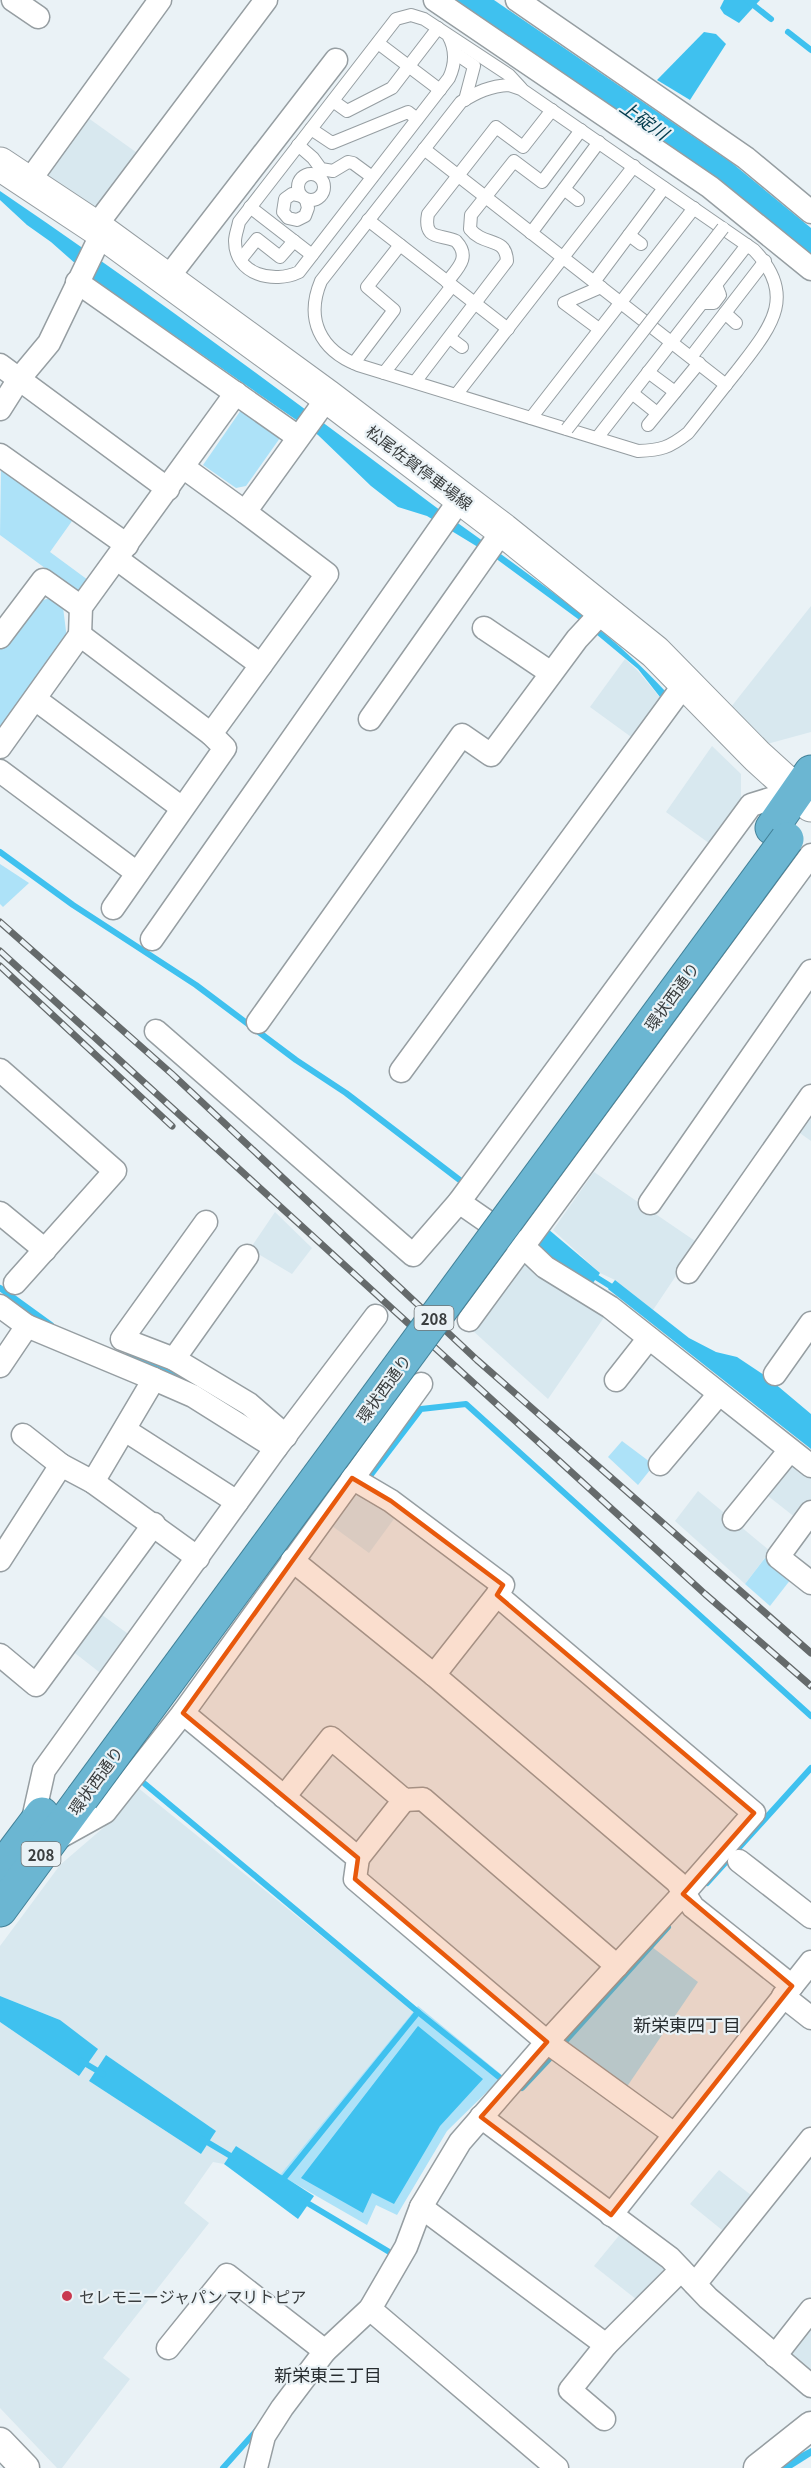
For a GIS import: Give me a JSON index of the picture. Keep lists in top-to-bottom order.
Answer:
{
  "streets": {
    "highway": ["環状西通り", "208"],
    "main road": ["松尾佐賀停車場線"]
  },
  "crossings": [
    ["松尾佐賀停車場線", "環状西通り"]
  ],
  "districts": ["新栄東四丁目", "新栄東三丁目"],
  "water": ["上碇川"],
  "places": ["セレモニージャパン マリトピア"]
}
